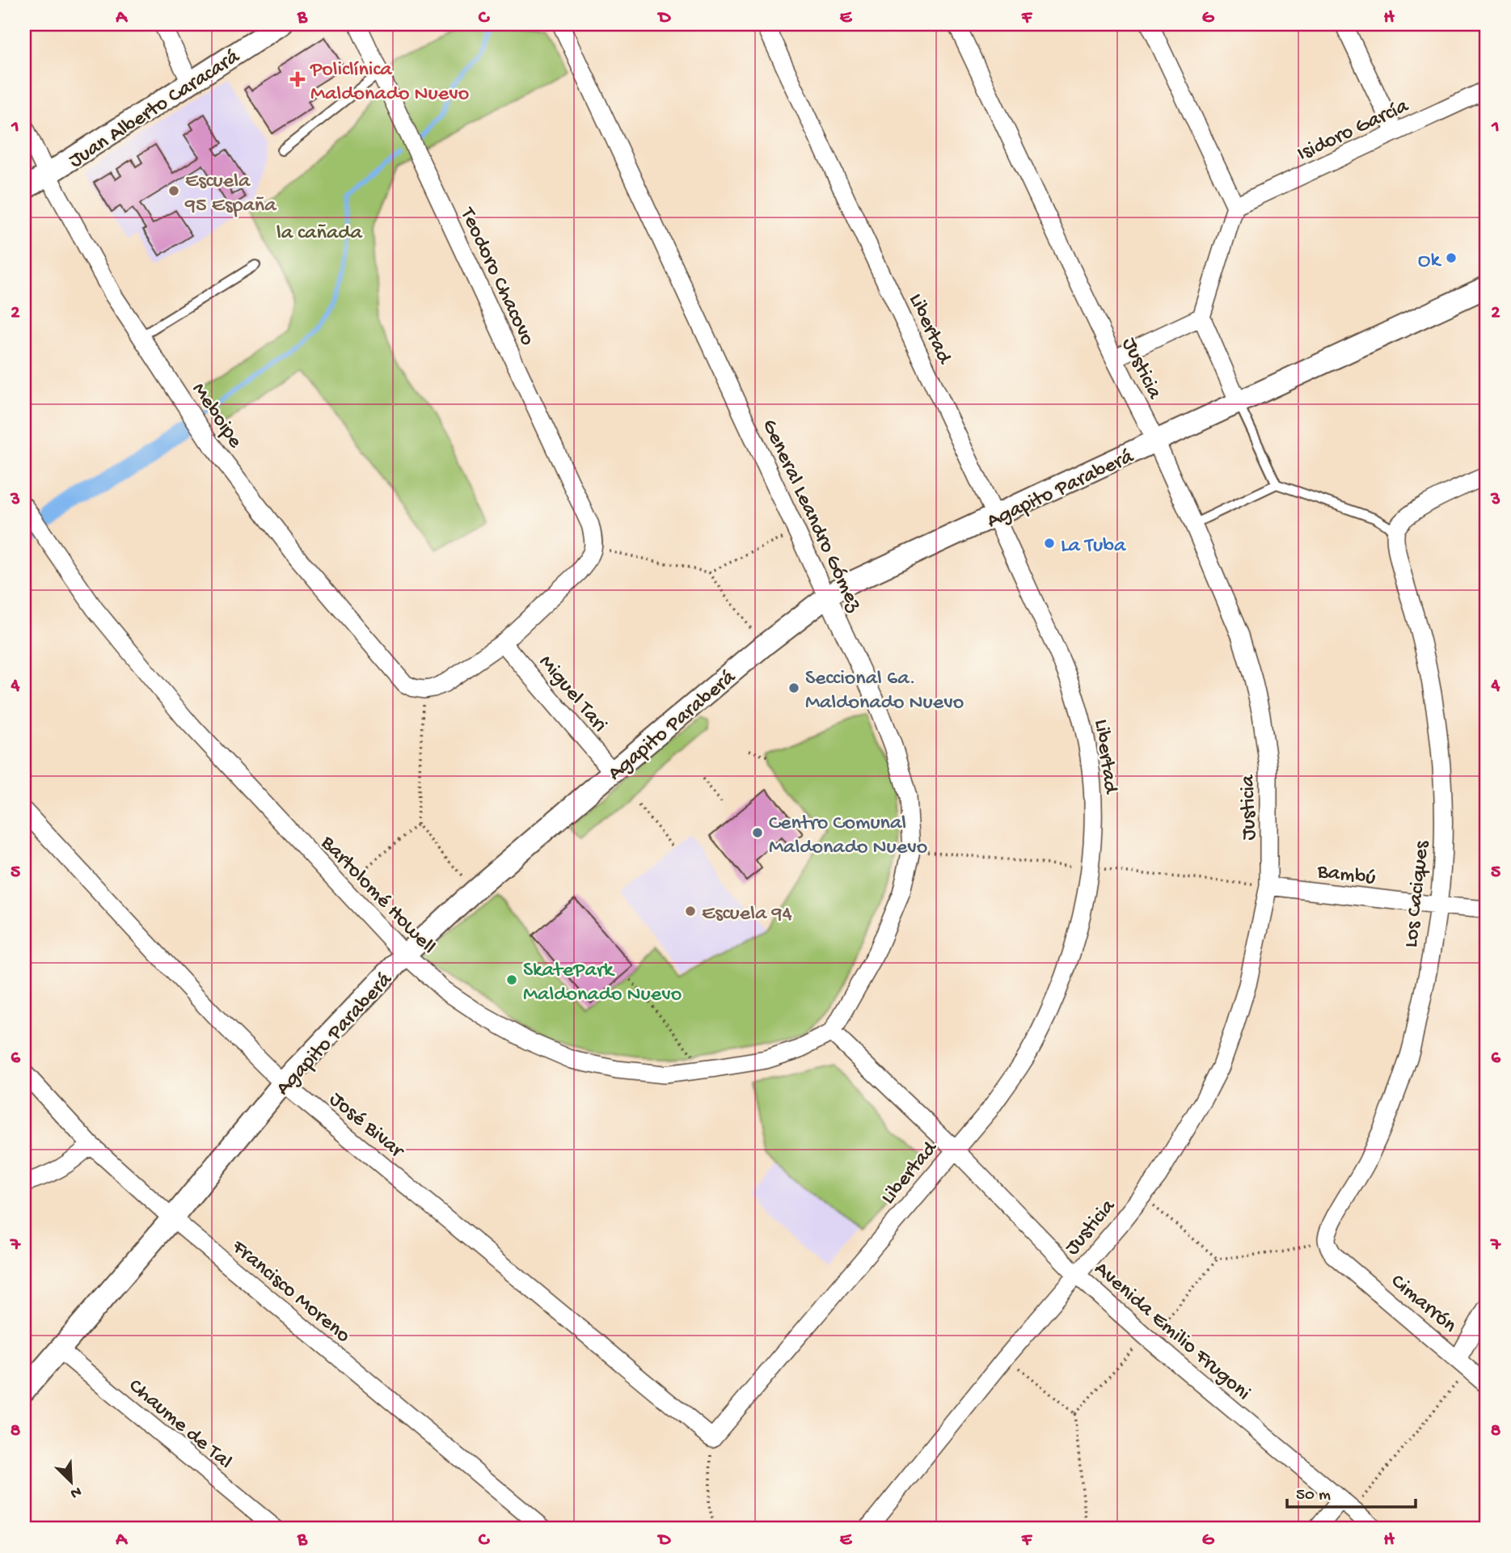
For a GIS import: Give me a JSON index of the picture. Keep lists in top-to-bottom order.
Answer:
{
  "streets": {
    "street": [
      "Juan Alberto Caracará",
      "Isidoro García",
      "Teodoro Chacovo",
      "Libertad",
      "Justicia",
      "Meboipe",
      "Agapito Paraberá",
      "General Leandro Gómez",
      "Miguel Tari",
      "Bambú",
      "Bartolomé Howell",
      "Los Caciques",
      "José Bivar",
      "Francisco Moreno",
      "Cimarrón",
      "Avenida Emilio Frugoni",
      "Chaume de Tal"
    ]
  },
  "crossings": [
    ["Juan Alberto Caracará", "Meboipe"],
    ["Libertad", "Agapito Paraberá"],
    ["Libertad", "José Bivar"],
    ["Libertad", "Avenida Emilio Frugoni"],
    ["Justicia", "Agapito Paraberá"],
    ["Justicia", "Bambú"],
    ["Justicia", "Avenida Emilio Frugoni"],
    ["Agapito Paraberá", "General Leandro Gómez"],
    ["Agapito Paraberá", "Miguel Tari"],
    ["Agapito Paraberá", "Bartolomé Howell"],
    ["Agapito Paraberá", "José Bivar"],
    ["Agapito Paraberá", "Francisco Moreno"],
    ["Agapito Paraberá", "Chaume de Tal"],
    ["General Leandro Gómez", "Bartolomé Howell"],
    ["General Leandro Gómez", "Avenida Emilio Frugoni"],
    ["Bambú", "Los Caciques"],
    ["Bartolomé Howell", "Avenida Emilio Frugoni"],
    ["Los Caciques", "Cimarrón"]
  ],
  "parks": ["la cañada"],
  "places": {
    "health": ["Policlínica Maldonado Nuevo"],
    "other": [
      "Escuela 95 España",
      "Ok",
      "La Tuba",
      "Seccional 6a. Maldonado Nuevo",
      "Centro Comunal Maldonado Nuevo",
      "Escuela 94",
      "SkatePark Maldonado Nuevo"
    ]
  },
  "scale_bar": "50 m",
  "north": "bottom right",
  "grid": {
    "columns": [
      "A",
      "B",
      "C",
      "D",
      "E",
      "F",
      "G",
      "H"
    ],
    "rows": [
      "1",
      "2",
      "3",
      "4",
      "5",
      "6",
      "7",
      "8"
    ]
  }
}
